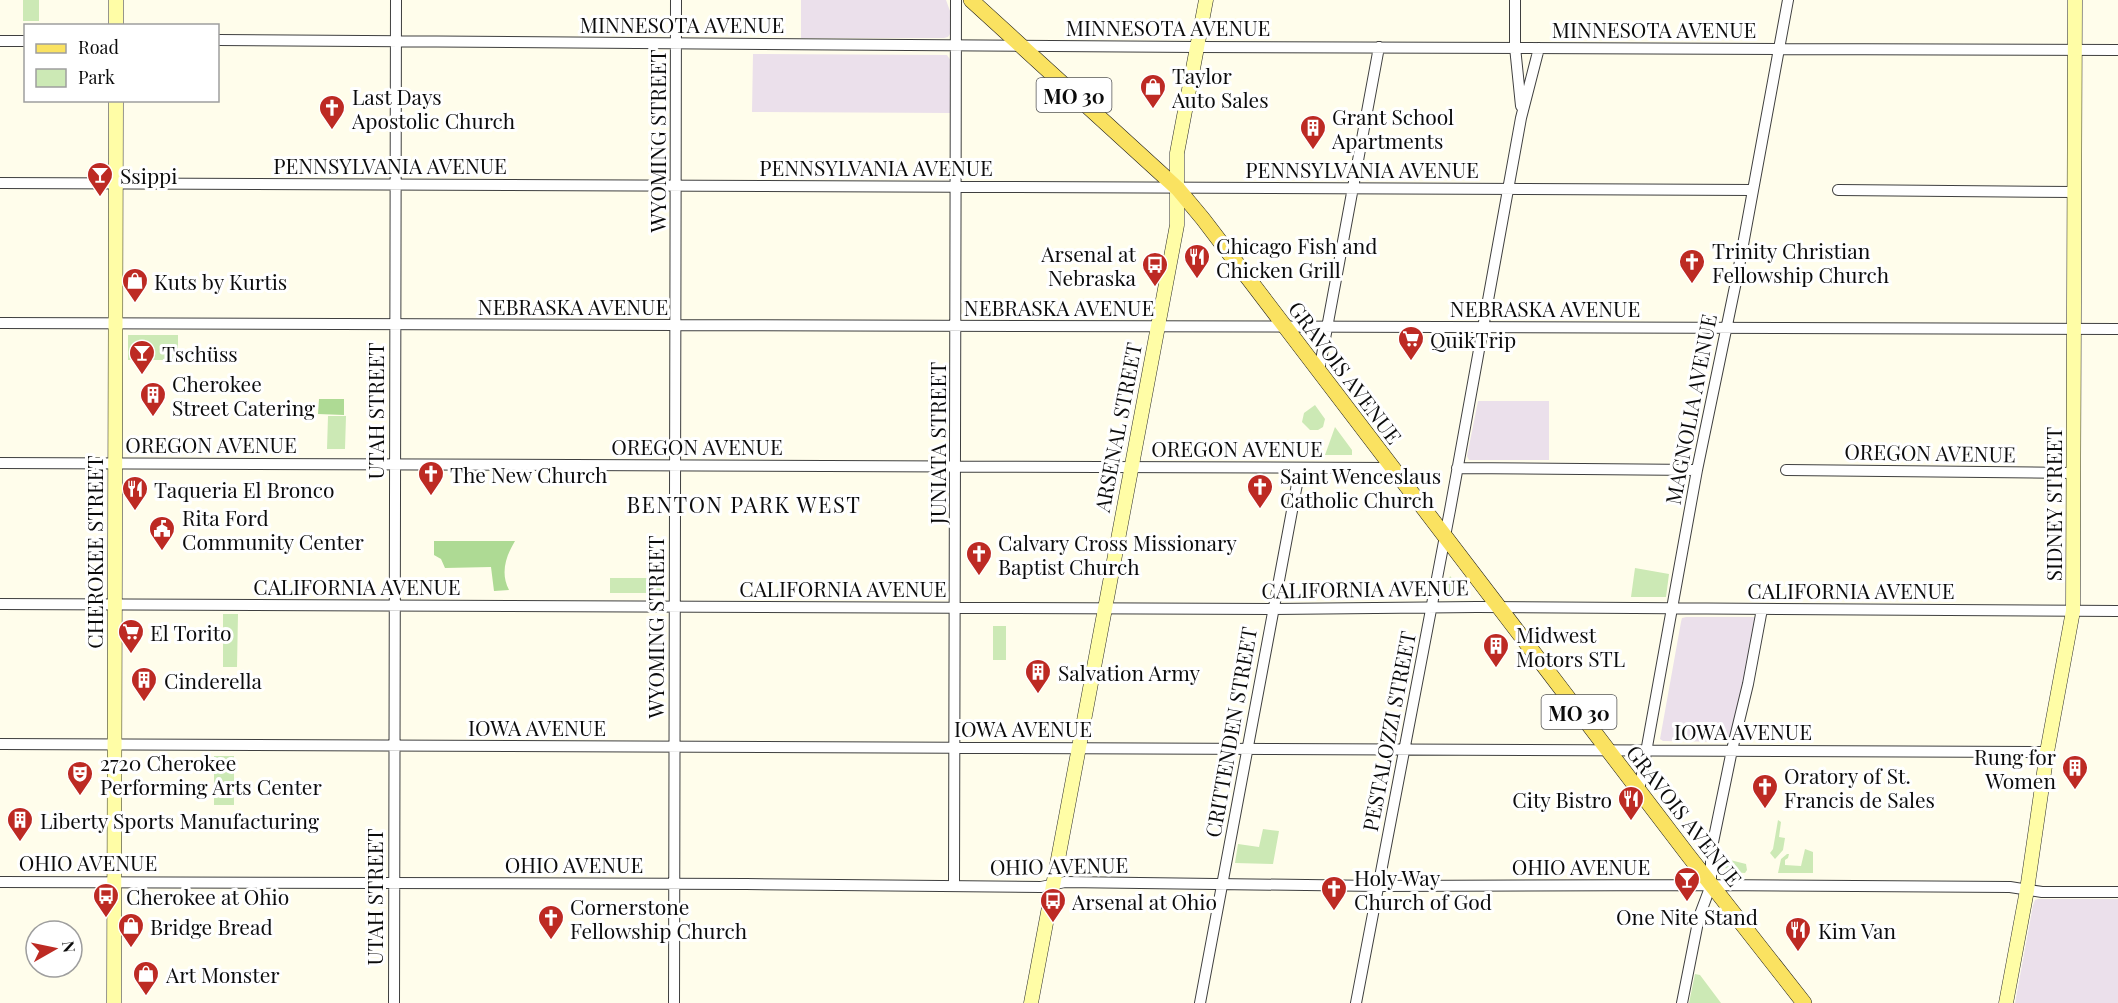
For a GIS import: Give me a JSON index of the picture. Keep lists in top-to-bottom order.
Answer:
{
  "streets": {
    "main road": ["MO 30", "GRAVOIS AVENUE"],
    "street": [
      "MINNESOTA AVENUE",
      "WYOMING STREET",
      "PENNSYLVANIA AVENUE",
      "NEBRASKA AVENUE",
      "MAGNOLIA AVENUE",
      "UTAH STREET",
      "ARSENAL STREET",
      "JUNIATA STREET",
      "OREGON AVENUE",
      "SIDNEY STREET",
      "CHEROKEE STREET",
      "CALIFORNIA AVENUE",
      "IOWA AVENUE",
      "PESTALOZZI STREET",
      "CRITTENDEN STREET",
      "OHIO AVENUE"
    ]
  },
  "crossings": [
    ["MINNESOTA AVENUE", "WYOMING STREET"],
    ["MINNESOTA AVENUE", "GRAVOIS AVENUE"],
    ["MINNESOTA AVENUE", "MAGNOLIA AVENUE"],
    ["MINNESOTA AVENUE", "UTAH STREET"],
    ["MINNESOTA AVENUE", "ARSENAL STREET"],
    ["MINNESOTA AVENUE", "JUNIATA STREET"],
    ["MINNESOTA AVENUE", "SIDNEY STREET"],
    ["MINNESOTA AVENUE", "PESTALOZZI STREET"],
    ["WYOMING STREET", "PENNSYLVANIA AVENUE"],
    ["WYOMING STREET", "NEBRASKA AVENUE"],
    ["WYOMING STREET", "OREGON AVENUE"],
    ["WYOMING STREET", "CALIFORNIA AVENUE"],
    ["WYOMING STREET", "IOWA AVENUE"],
    ["WYOMING STREET", "OHIO AVENUE"],
    ["PENNSYLVANIA AVENUE", "GRAVOIS AVENUE"],
    ["PENNSYLVANIA AVENUE", "MAGNOLIA AVENUE"],
    ["PENNSYLVANIA AVENUE", "UTAH STREET"],
    ["PENNSYLVANIA AVENUE", "ARSENAL STREET"],
    ["PENNSYLVANIA AVENUE", "JUNIATA STREET"],
    ["PENNSYLVANIA AVENUE", "CHEROKEE STREET"],
    ["PENNSYLVANIA AVENUE", "PESTALOZZI STREET"],
    ["NEBRASKA AVENUE", "GRAVOIS AVENUE"],
    ["NEBRASKA AVENUE", "MAGNOLIA AVENUE"],
    ["NEBRASKA AVENUE", "UTAH STREET"],
    ["NEBRASKA AVENUE", "ARSENAL STREET"],
    ["NEBRASKA AVENUE", "JUNIATA STREET"],
    ["NEBRASKA AVENUE", "SIDNEY STREET"],
    ["NEBRASKA AVENUE", "CHEROKEE STREET"],
    ["NEBRASKA AVENUE", "PESTALOZZI STREET"],
    ["GRAVOIS AVENUE", "MAGNOLIA AVENUE"],
    ["GRAVOIS AVENUE", "ARSENAL STREET"],
    ["GRAVOIS AVENUE", "OREGON AVENUE"],
    ["GRAVOIS AVENUE", "CALIFORNIA AVENUE"],
    ["GRAVOIS AVENUE", "IOWA AVENUE"],
    ["GRAVOIS AVENUE", "PESTALOZZI STREET"],
    ["GRAVOIS AVENUE", "OHIO AVENUE"],
    ["MAGNOLIA AVENUE", "CALIFORNIA AVENUE"],
    ["MAGNOLIA AVENUE", "IOWA AVENUE"],
    ["UTAH STREET", "OREGON AVENUE"],
    ["UTAH STREET", "CALIFORNIA AVENUE"],
    ["UTAH STREET", "IOWA AVENUE"],
    ["UTAH STREET", "OHIO AVENUE"],
    ["ARSENAL STREET", "OREGON AVENUE"],
    ["ARSENAL STREET", "CALIFORNIA AVENUE"],
    ["ARSENAL STREET", "IOWA AVENUE"],
    ["ARSENAL STREET", "OHIO AVENUE"],
    ["JUNIATA STREET", "OREGON AVENUE"],
    ["JUNIATA STREET", "CALIFORNIA AVENUE"],
    ["JUNIATA STREET", "IOWA AVENUE"],
    ["JUNIATA STREET", "OHIO AVENUE"],
    ["OREGON AVENUE", "SIDNEY STREET"],
    ["OREGON AVENUE", "CHEROKEE STREET"],
    ["OREGON AVENUE", "CRITTENDEN STREET"],
    ["SIDNEY STREET", "CALIFORNIA AVENUE"],
    ["SIDNEY STREET", "IOWA AVENUE"],
    ["SIDNEY STREET", "OHIO AVENUE"],
    ["CHEROKEE STREET", "CALIFORNIA AVENUE"],
    ["CHEROKEE STREET", "IOWA AVENUE"],
    ["CHEROKEE STREET", "OHIO AVENUE"],
    ["CALIFORNIA AVENUE", "PESTALOZZI STREET"],
    ["CALIFORNIA AVENUE", "CRITTENDEN STREET"],
    ["IOWA AVENUE", "PESTALOZZI STREET"],
    ["IOWA AVENUE", "CRITTENDEN STREET"],
    ["PESTALOZZI STREET", "OHIO AVENUE"],
    ["CRITTENDEN STREET", "OHIO AVENUE"]
  ],
  "districts": ["BENTON PARK WEST"],
  "places": {
    "shop": [
      "Taylor Auto Sales",
      "Kuts by Kurtis",
      "Bridge Bread",
      "Art Monster"
    ],
    "church": [
      "Last Days Apostolic Church",
      "Trinity Christian Fellowship Church",
      "The New Church",
      "Saint Wenceslaus Catholic Church",
      "Calvary Cross Missionary Baptist Church",
      "Oratory of St. Francis de Sales",
      "Holy Way Church of God",
      "Cornerstone Fellowship Church"
    ],
    "building": [
      "Grant School Apartments",
      "Cherokee Street Catering",
      "Midwest Motors STL",
      "Salvation Army",
      "Cinderella",
      "Rung for Women",
      "Liberty Sports Manufacturing"
    ],
    "bar": ["Ssippi", "Tschüss", "One Nite Stand"],
    "restaurant": [
      "Chicago Fish and Chicken Grill",
      "Taqueria El Bronco",
      "City Bistro",
      "Kim Van"
    ],
    "bus stop": ["Arsenal at Nebraska", "Cherokee at Ohio", "Arsenal at Ohio"],
    "supermarket": ["QuikTrip", "El Torito"],
    "public building": ["Rita Ford Community Center"],
    "theatre": ["2720 Cherokee Performing Arts Center"]
  },
  "legend": ["Road", "Park"],
  "north": "right"
}
